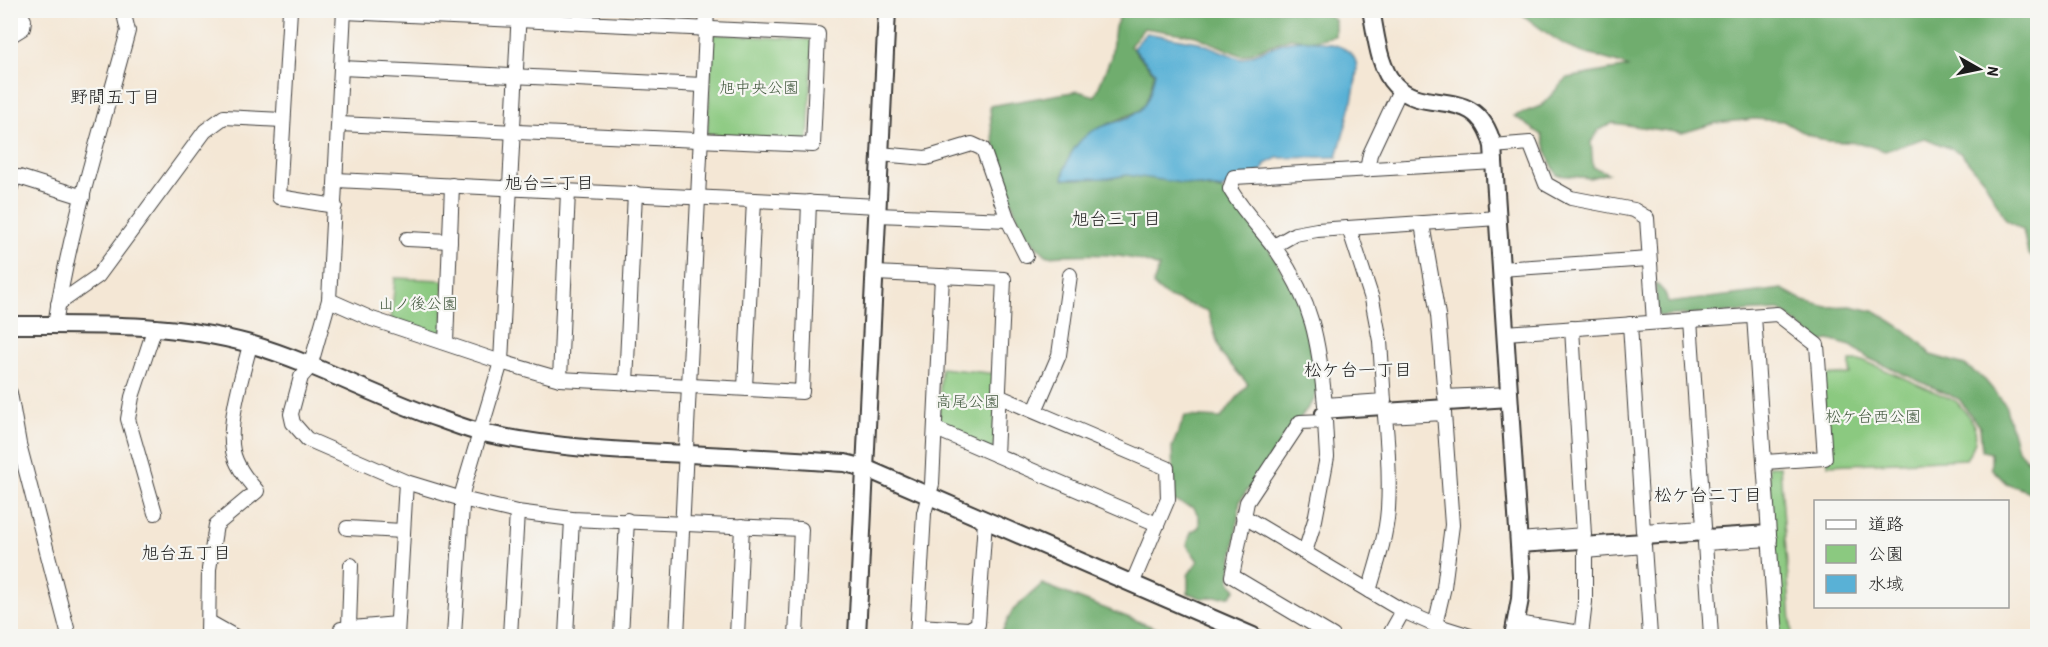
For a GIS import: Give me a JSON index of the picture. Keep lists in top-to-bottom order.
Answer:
{
  "districts": [
    "野間五丁目",
    "旭台二丁目",
    "旭台三丁目",
    "松ケ台一丁目",
    "松ケ台二丁目",
    "旭台五丁目"
  ],
  "parks": [
    "旭中央公園",
    "山ノ後公園",
    "高尾公園",
    "松ケ台西公園"
  ],
  "legend": ["道路", "公園", "水域"],
  "north": "right"
}
